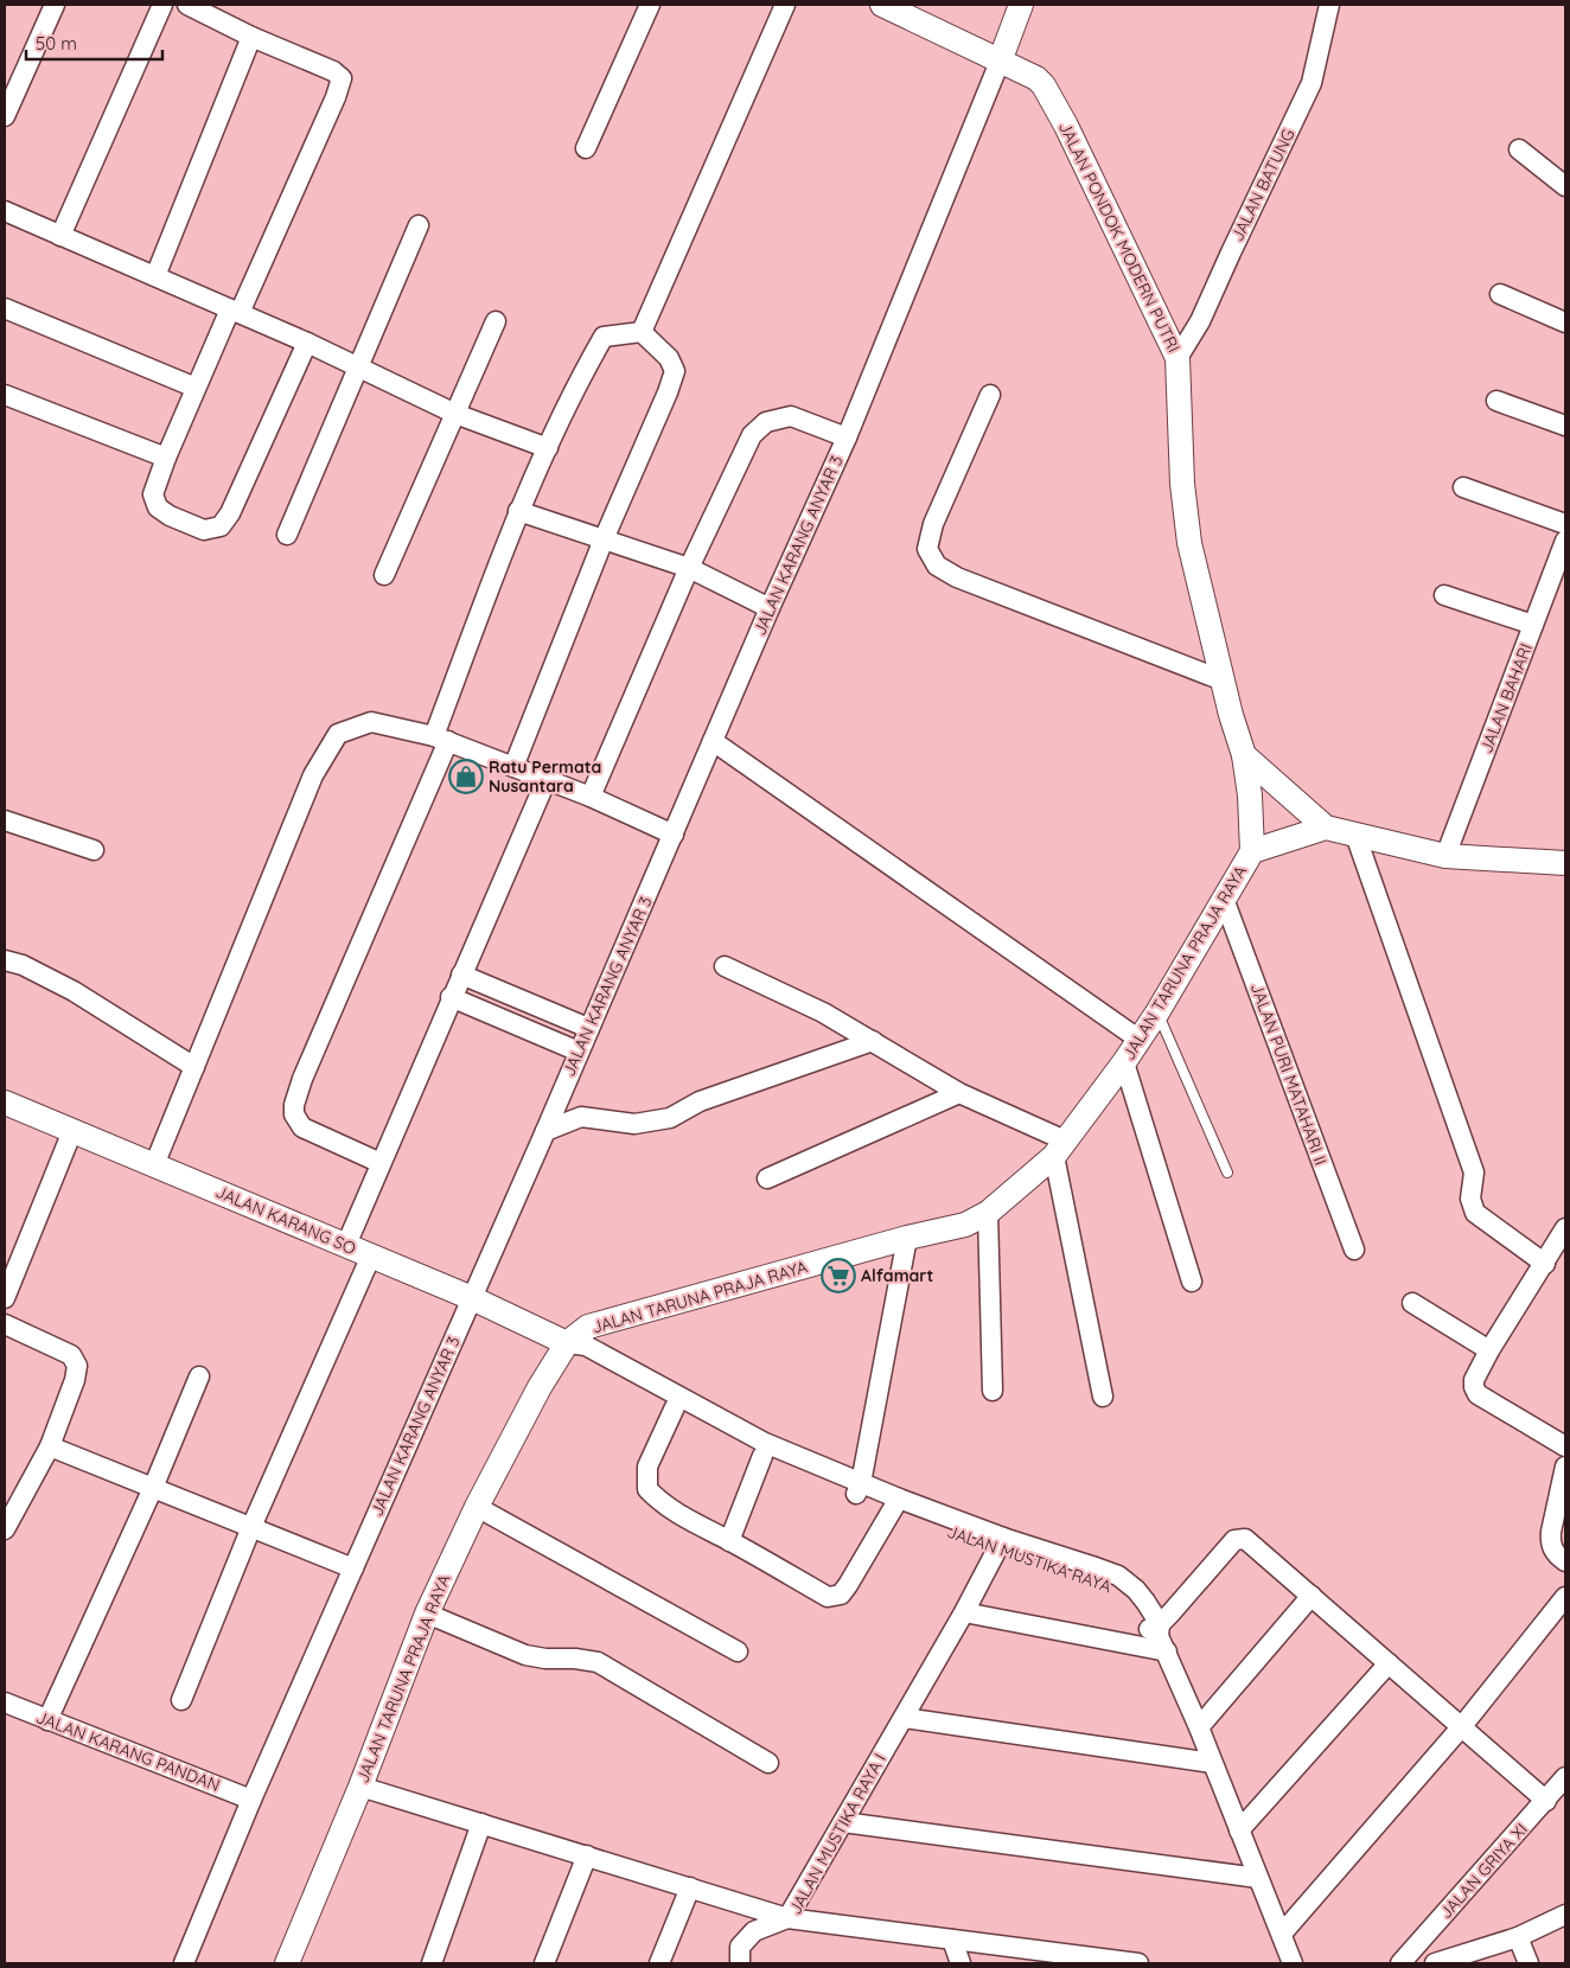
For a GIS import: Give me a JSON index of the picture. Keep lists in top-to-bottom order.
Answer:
{
  "streets": {
    "street": [
      "JALAN BATUNG",
      "JALAN PONDOK MODERN PUTRI",
      "JALAN KARANG ANYAR 3",
      "JALAN BAHARI",
      "JALAN TARUNA PRAJA RAYA",
      "JALAN PURI MATAHARI II",
      "JALAN KARANG SO",
      "JALAN MUSTIKA RAYA",
      "JALAN KARANG PANDAN",
      "JALAN MUSTIKA RAYA I",
      "JALAN GRIYA XI"
    ]
  },
  "crossings": [
    ["JALAN BATUNG", "JALAN PONDOK MODERN PUTRI"],
    ["JALAN PONDOK MODERN PUTRI", "JALAN KARANG ANYAR 3"],
    ["JALAN PONDOK MODERN PUTRI", "JALAN TARUNA PRAJA RAYA"],
    ["JALAN KARANG ANYAR 3", "JALAN KARANG SO"],
    ["JALAN KARANG ANYAR 3", "JALAN KARANG PANDAN"],
    ["JALAN TARUNA PRAJA RAYA", "JALAN PURI MATAHARI II"],
    ["JALAN TARUNA PRAJA RAYA", "JALAN KARANG SO"],
    ["JALAN TARUNA PRAJA RAYA", "JALAN MUSTIKA RAYA"],
    ["JALAN KARANG SO", "JALAN MUSTIKA RAYA"],
    ["JALAN MUSTIKA RAYA", "JALAN MUSTIKA RAYA I"]
  ],
  "places": {
    "shop": ["Ratu Permata Nusantara"],
    "supermarket": ["Alfamart"]
  },
  "scale_bar": "50 m"
}
